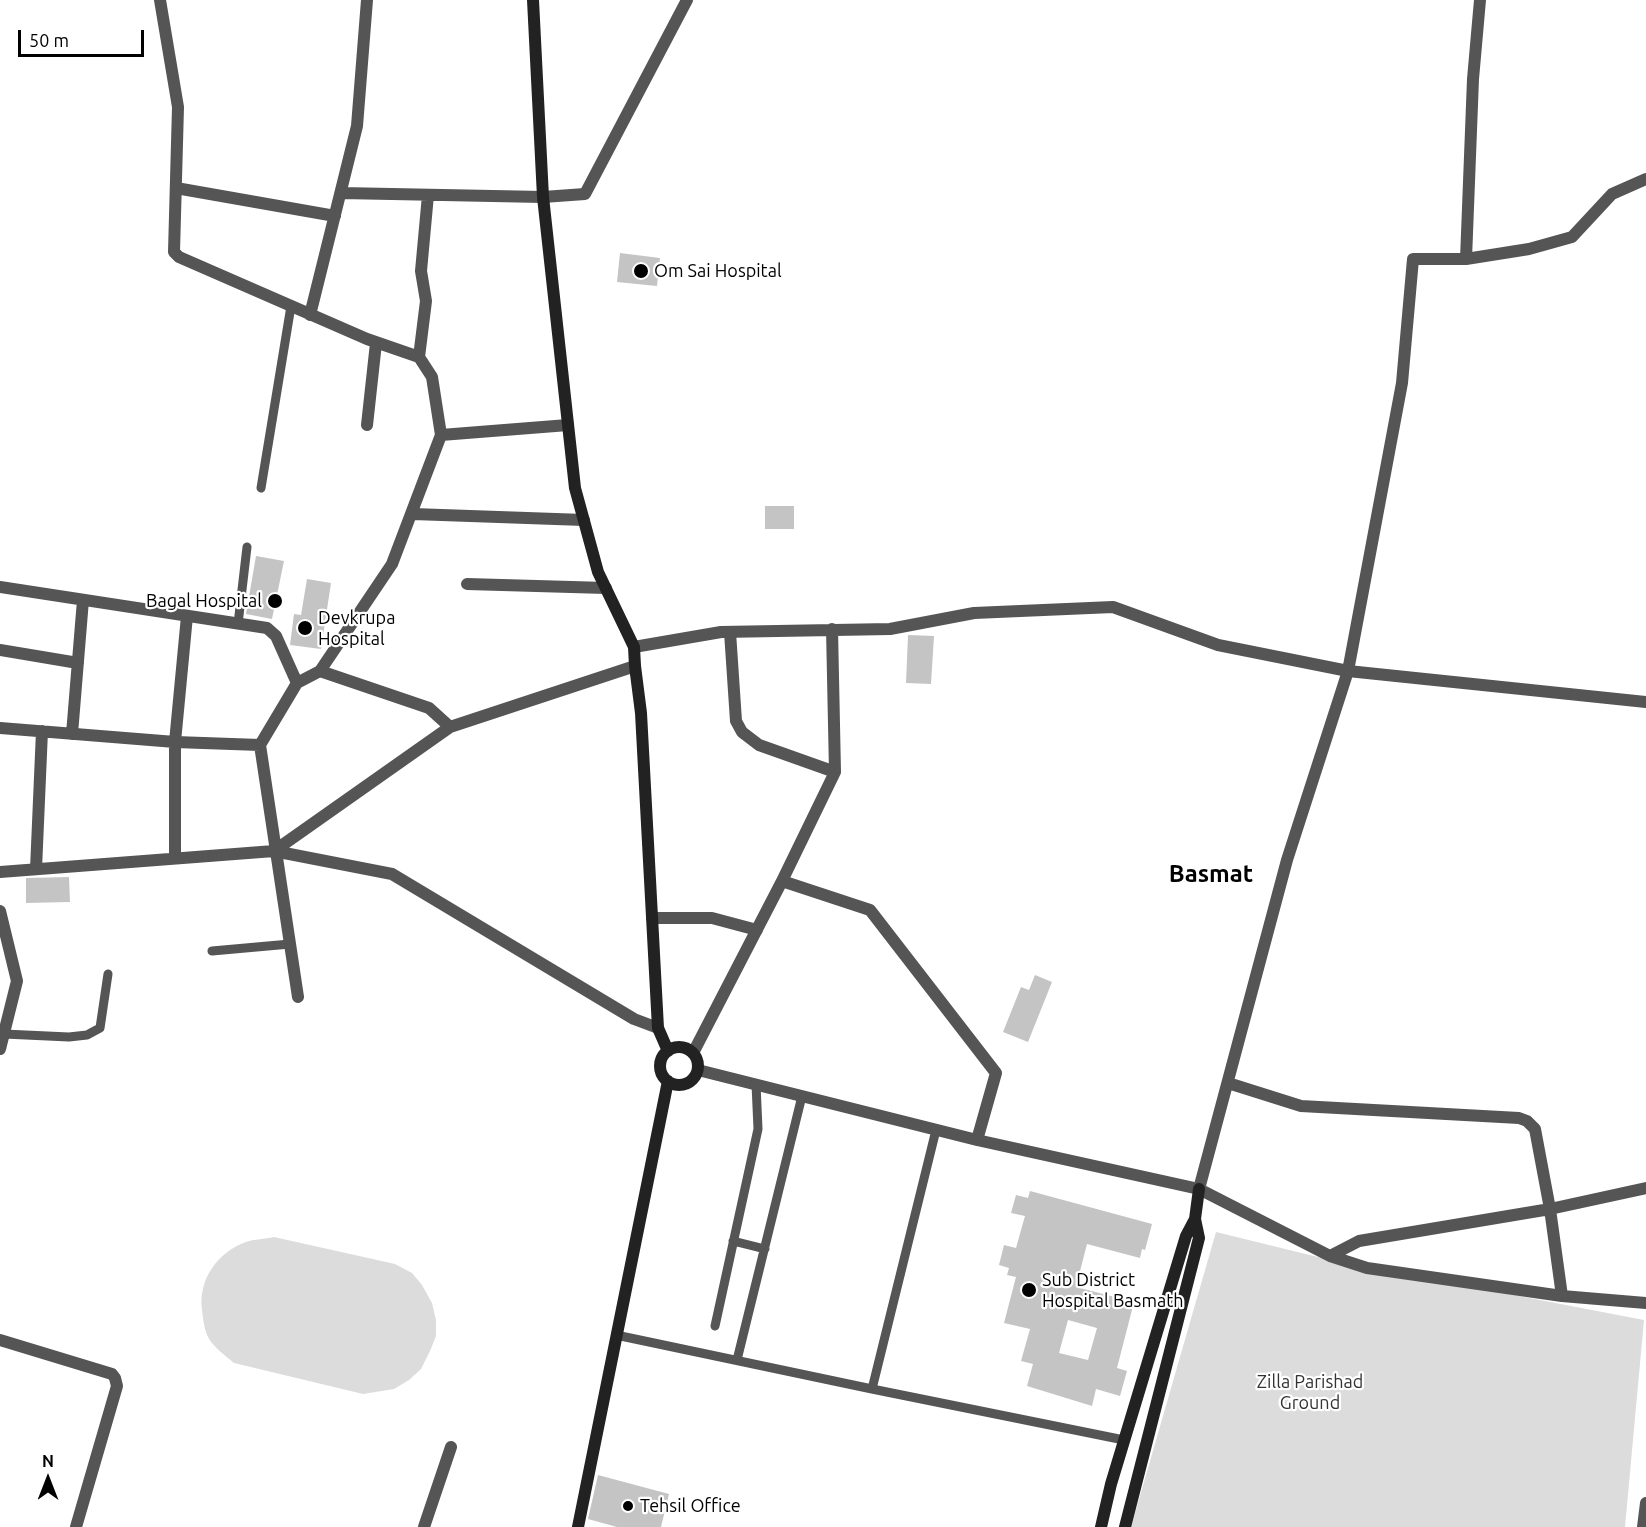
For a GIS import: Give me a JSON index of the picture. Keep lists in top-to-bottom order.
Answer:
{
  "districts": ["Basmat"],
  "parks": ["Zilla Parishad Ground"],
  "places": [
    "Om Sai Hospital",
    "Bagal Hospital",
    "Devkrupa Hospital",
    "Sub District Hospital Basmath",
    "Tehsil Office"
  ],
  "scale_bar": "50 m",
  "north": "top"
}
